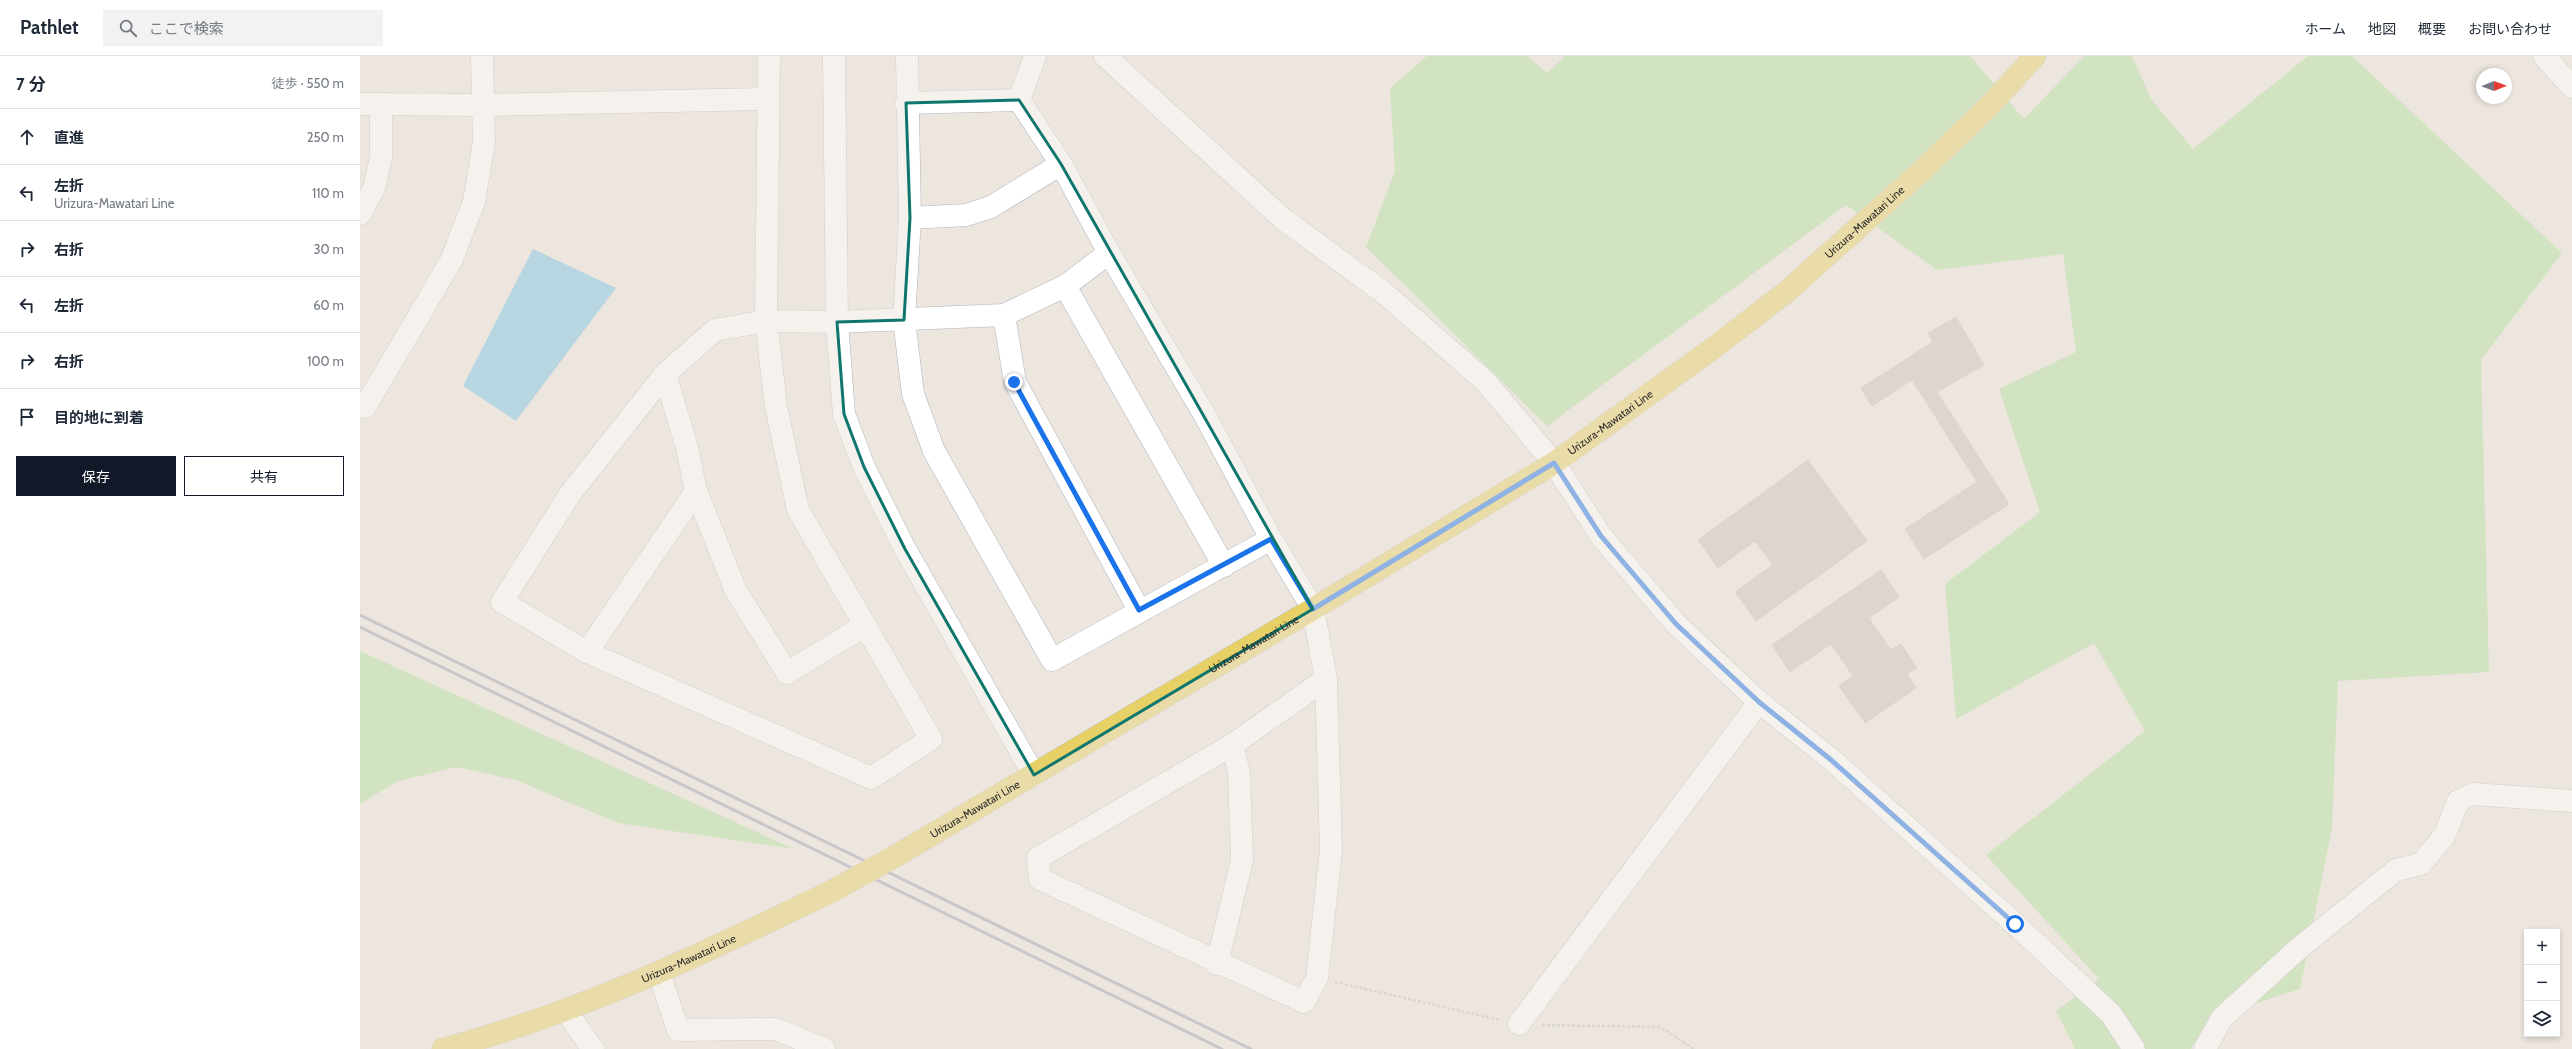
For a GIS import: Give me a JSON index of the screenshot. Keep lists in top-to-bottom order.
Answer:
{
  "streets": {
    "main road": ["Urizura-Mawatari Line"]
  },
  "north": "right",
  "page": {
    "header": "Pathlet",
    "search": "ここで検索",
    "nav": [
      "ホーム",
      "地図",
      "概要",
      "お問い合わせ"
    ],
    "heading": ["7 分", "徒歩 · 550 m"],
    "list": [
      ["直進", "250 m"],
      ["左折", "Urizura-Mawatari Line", "110 m"],
      ["右折", "30 m"],
      ["左折", "60 m"],
      ["右折", "100 m"],
      "目的地に到着"
    ],
    "buttons": ["保存", "共有"],
    "map_buttons": ["+", "−"]
  }
}
